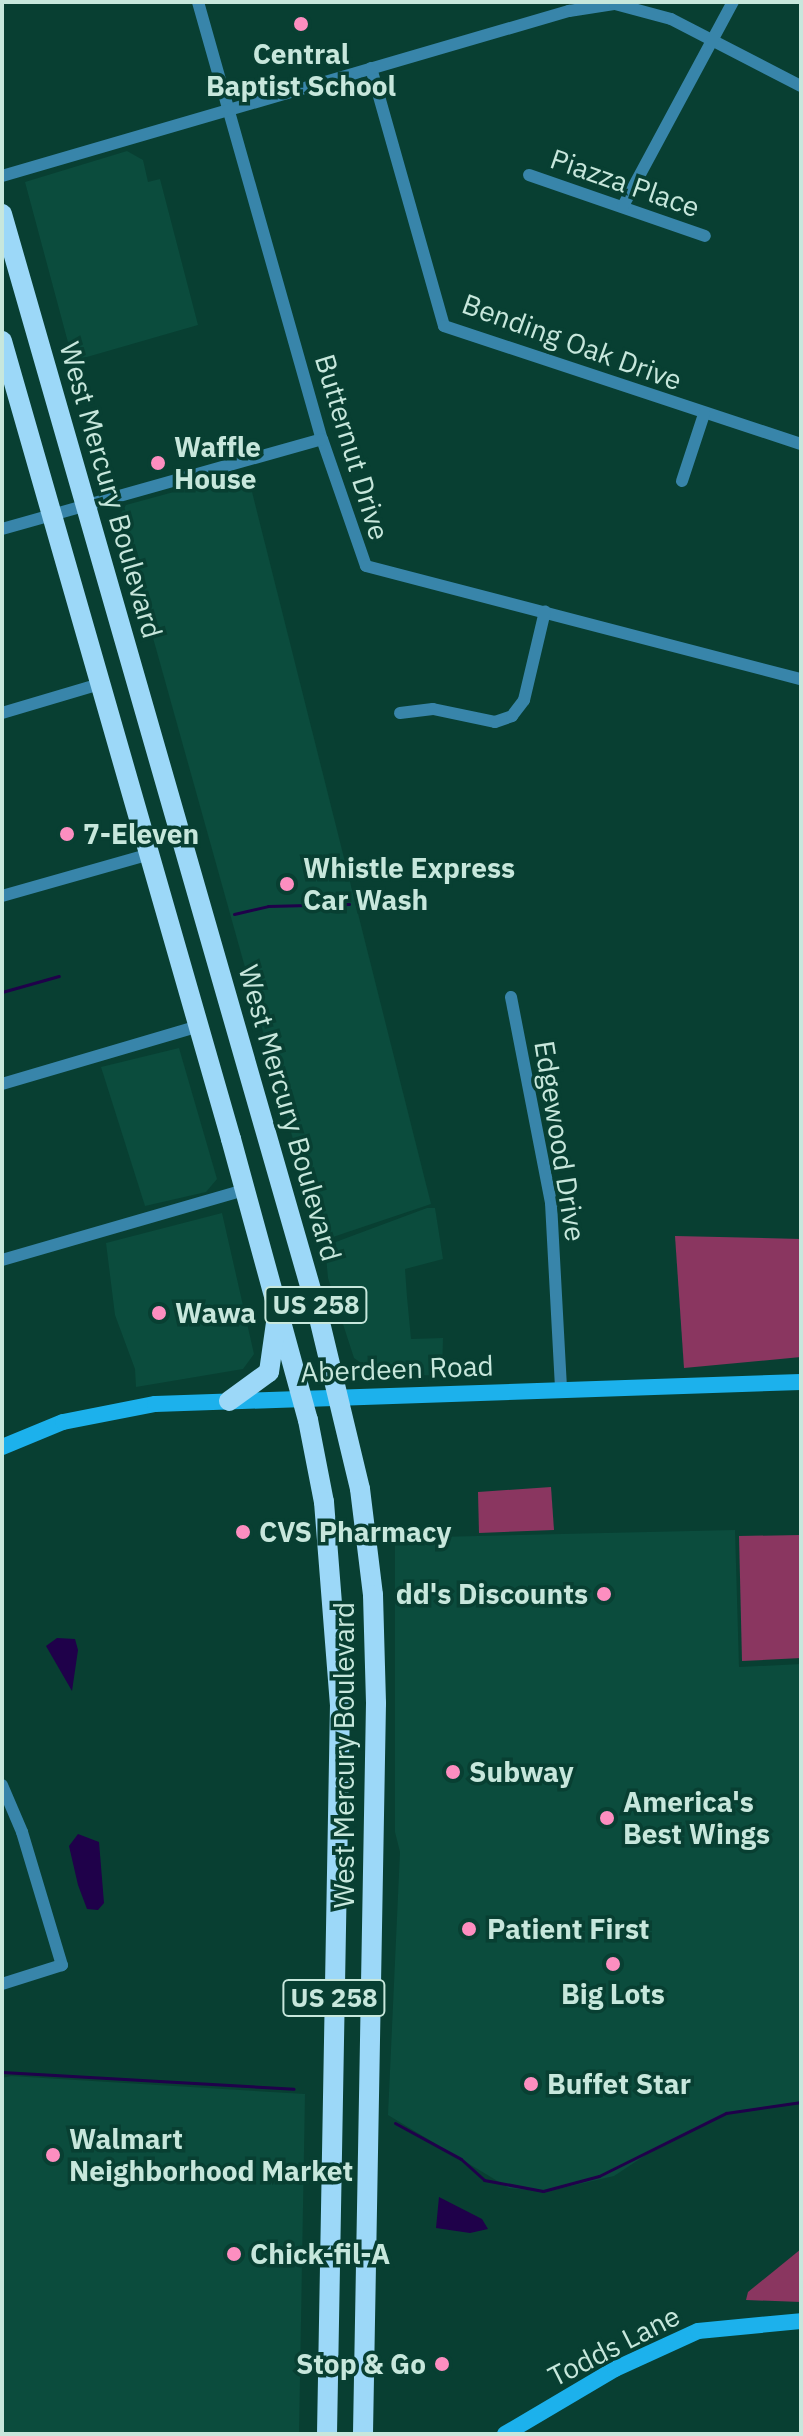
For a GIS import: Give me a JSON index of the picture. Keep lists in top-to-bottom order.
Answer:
{
  "streets": {
    "highway": ["West Mercury Boulevard", "US 258"],
    "main road": ["Aberdeen Road", "Todds Lane"],
    "street": [
      "Piazza Place",
      "Bending Oak Drive",
      "Butternut Drive",
      "Edgewood Drive"
    ]
  },
  "crossings": [
    ["West Mercury Boulevard", "Aberdeen Road"],
    ["Edgewood Drive", "Aberdeen Road"]
  ],
  "places": [
    "Central Baptist School",
    "Waffle House",
    "7-Eleven",
    "Whistle Express Car Wash",
    "Wawa",
    "CVS Pharmacy",
    "dd's Discounts",
    "Subway",
    "America's Best Wings",
    "Patient First",
    "Big Lots",
    "Buffet Star",
    "Walmart Neighborhood Market",
    "Chick-fil-A",
    "Stop & Go"
  ]
}
